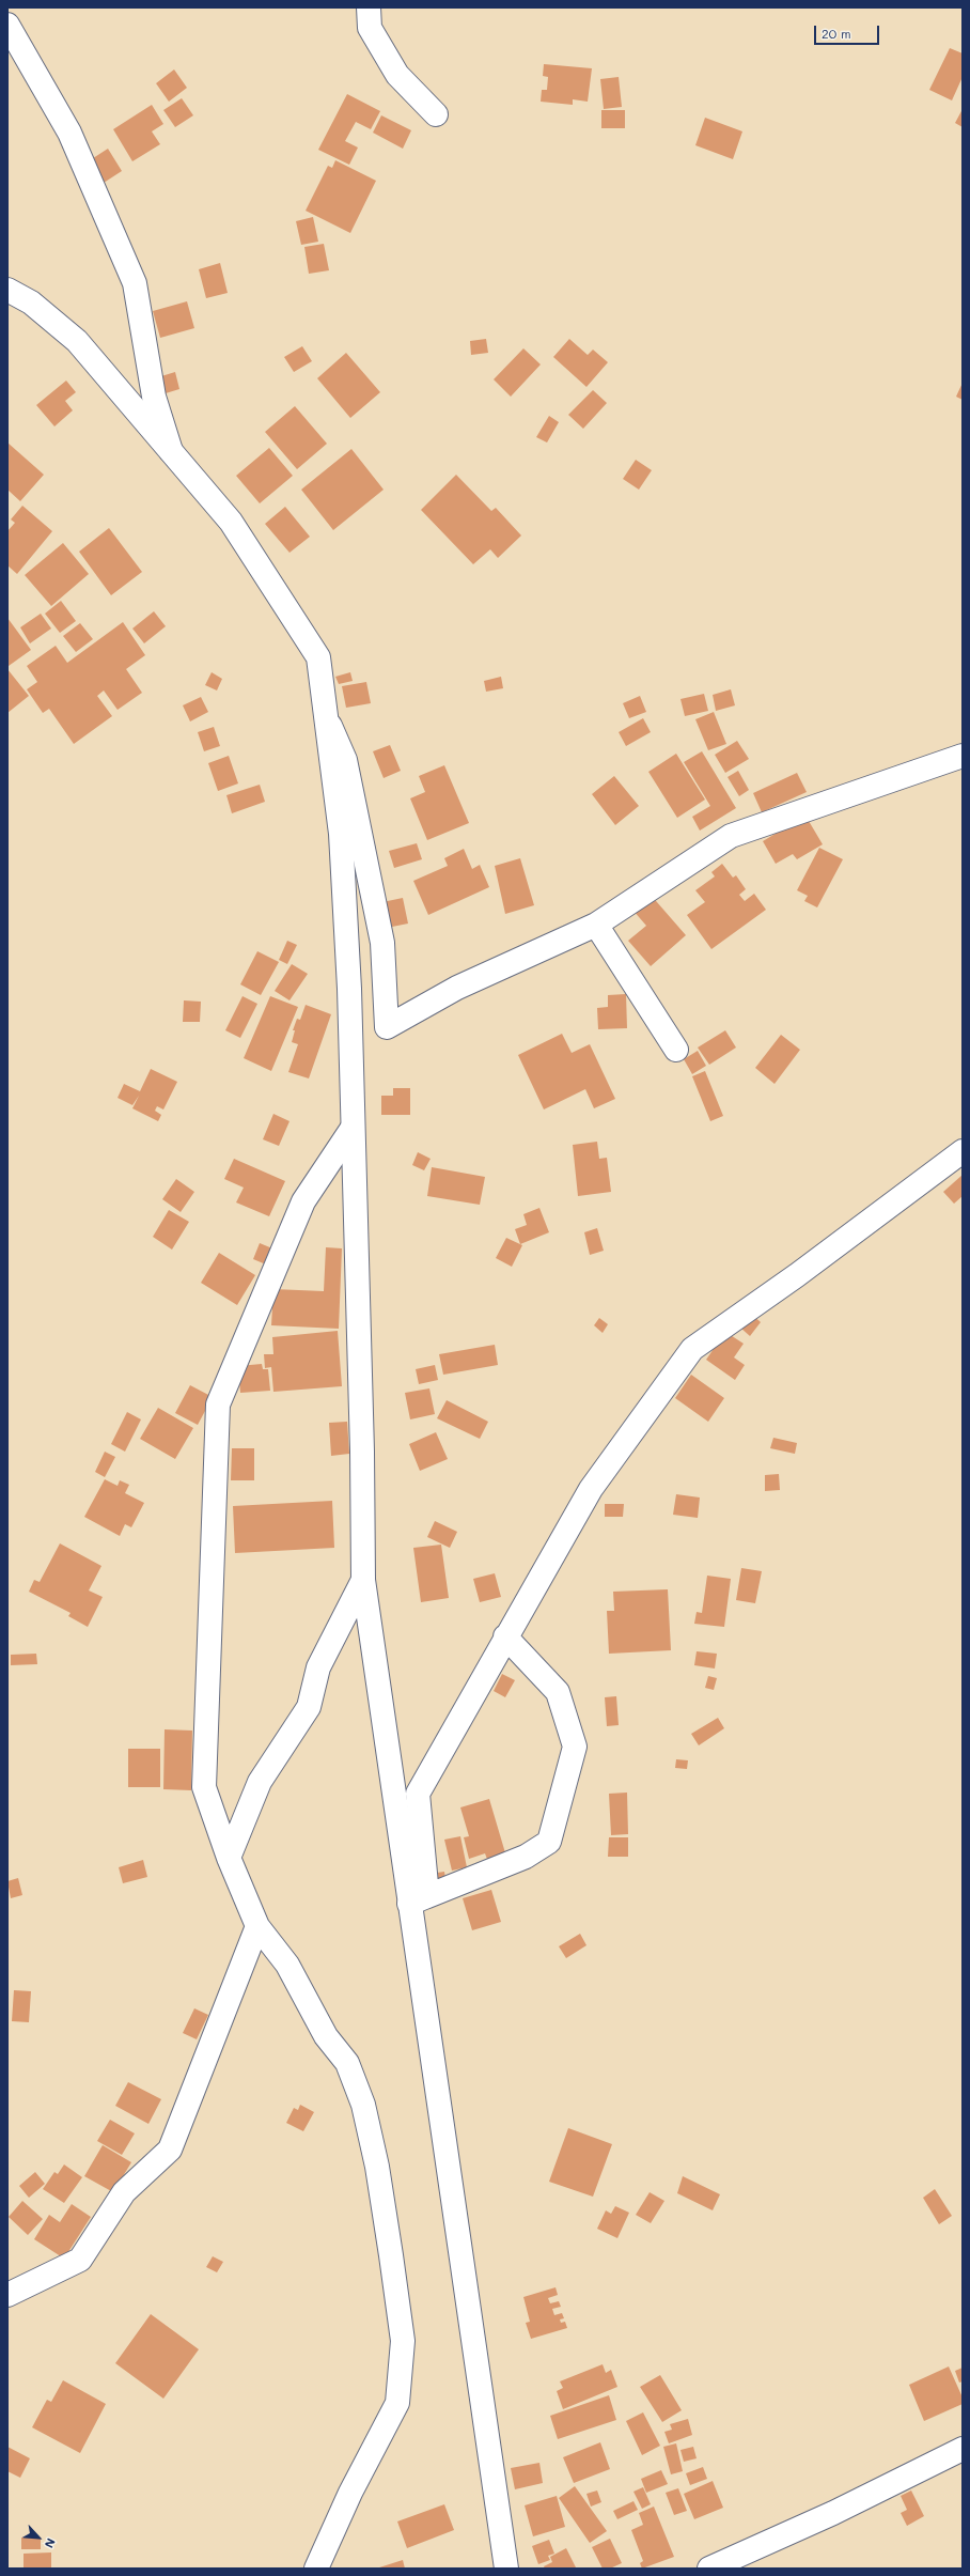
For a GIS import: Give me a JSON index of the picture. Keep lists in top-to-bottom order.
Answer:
{
  "scale_bar": "20 m",
  "north": "bottom right"
}
